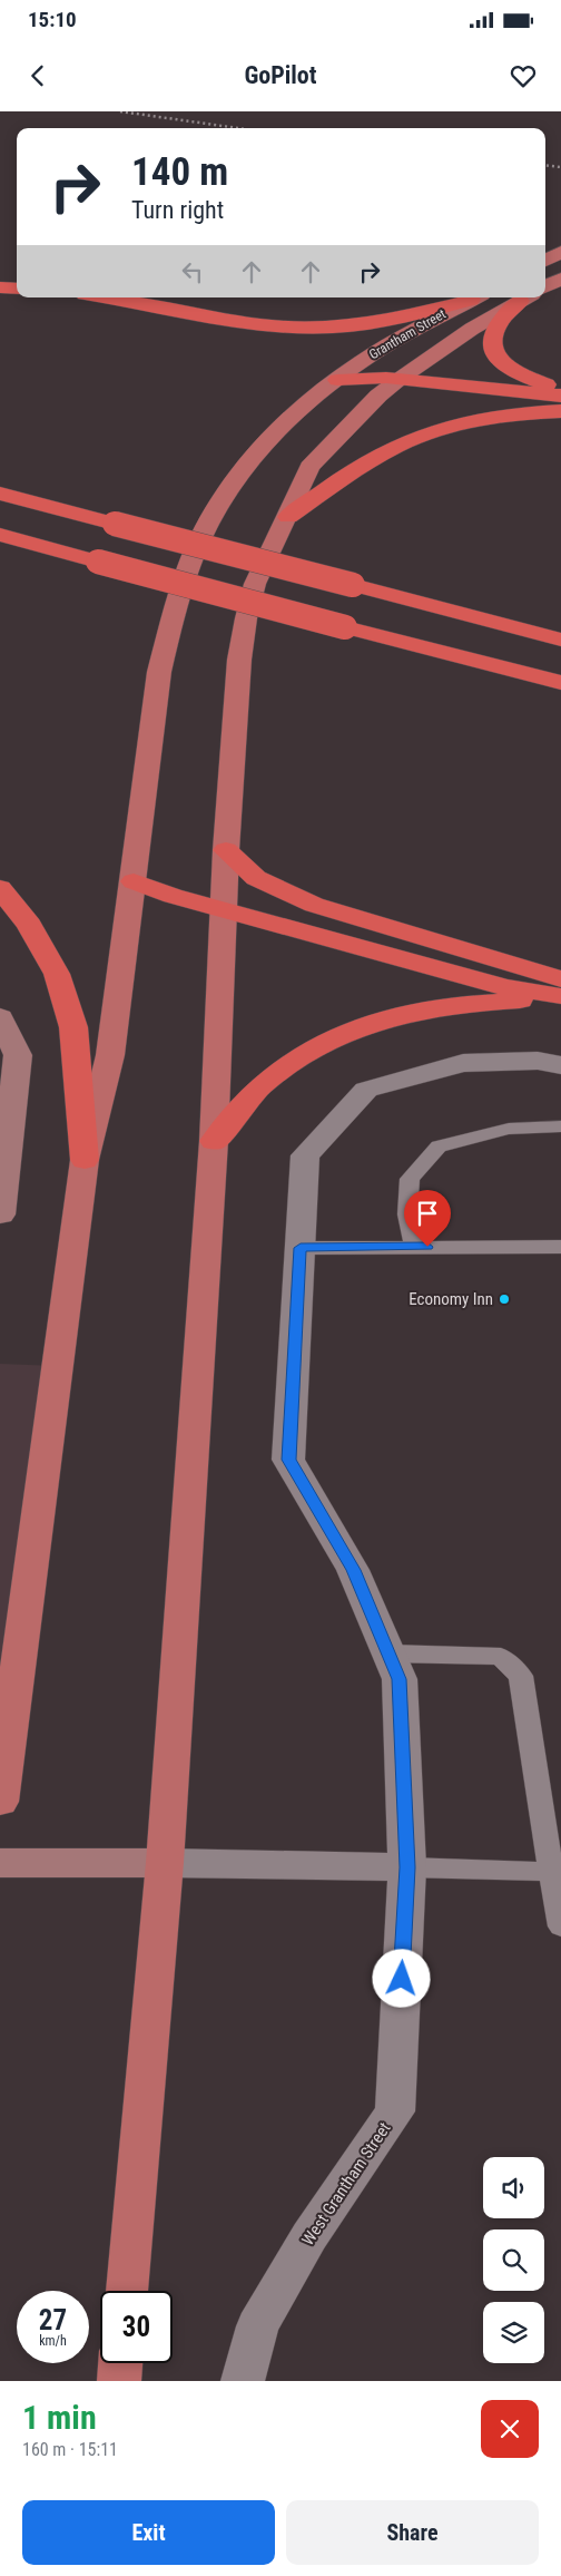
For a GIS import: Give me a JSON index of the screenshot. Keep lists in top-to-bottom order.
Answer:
{
  "streets": {
    "main road": ["Grantham Street"],
    "street": ["West Grantham Street"]
  },
  "places": ["Economy Inn"],
  "page": {
    "status": "15:10",
    "header": "GoPilot",
    "turn": ["140 m", "Turn right"],
    "speed": "27 km/h",
    "limit": "30",
    "heading": ["1 min", "160 m · 15:11"],
    "buttons": ["Exit", "Share"]
  }
}
